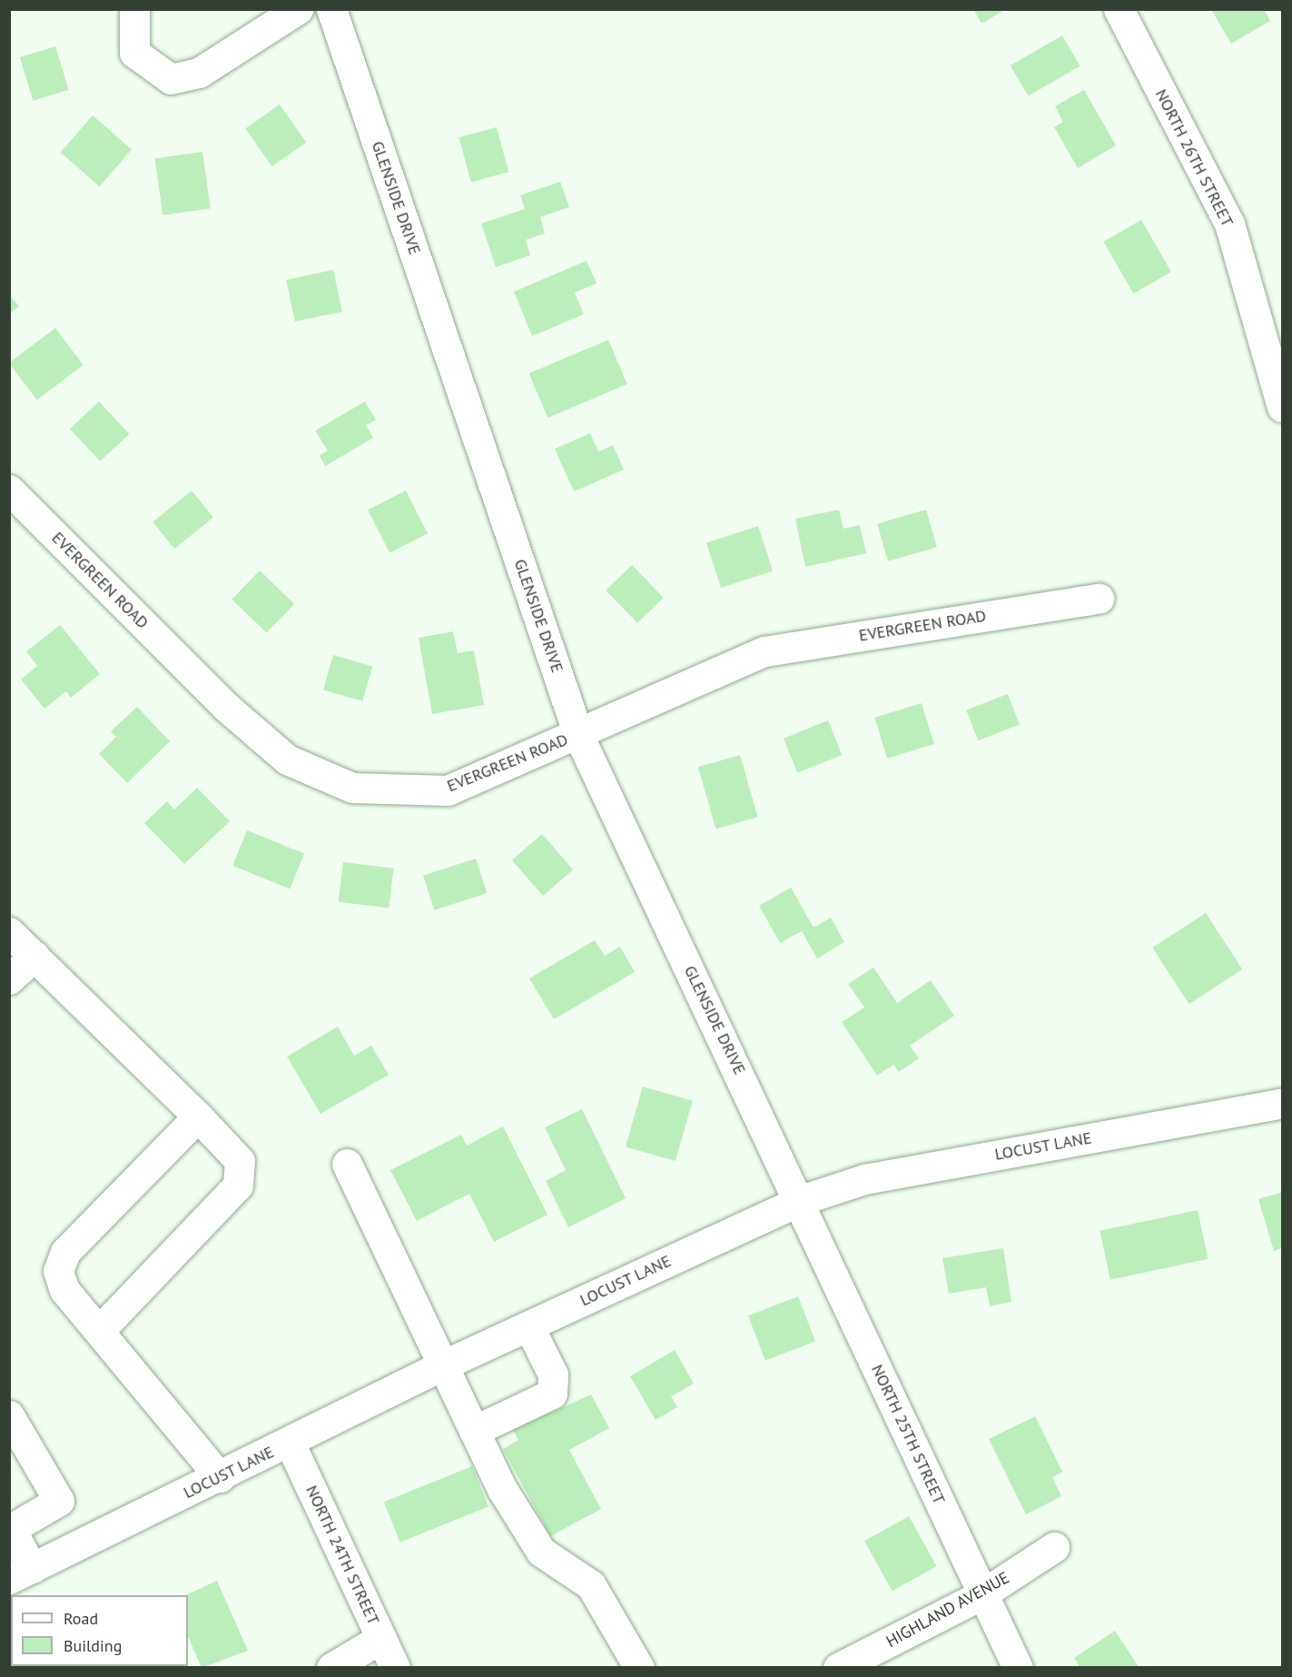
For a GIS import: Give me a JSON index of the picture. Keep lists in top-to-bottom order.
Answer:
{
  "streets": {
    "street": [
      "NORTH 26TH STREET",
      "GLENSIDE DRIVE",
      "EVERGREEN ROAD",
      "LOCUST LANE",
      "NORTH 25TH STREET",
      "NORTH 24TH STREET",
      "HIGHLAND AVENUE"
    ]
  },
  "crossings": [
    ["GLENSIDE DRIVE", "EVERGREEN ROAD"],
    ["GLENSIDE DRIVE", "LOCUST LANE"],
    ["GLENSIDE DRIVE", "NORTH 25TH STREET"],
    ["LOCUST LANE", "NORTH 25TH STREET"],
    ["LOCUST LANE", "NORTH 24TH STREET"],
    ["NORTH 25TH STREET", "HIGHLAND AVENUE"]
  ],
  "legend": ["Road", "Building"]
}
